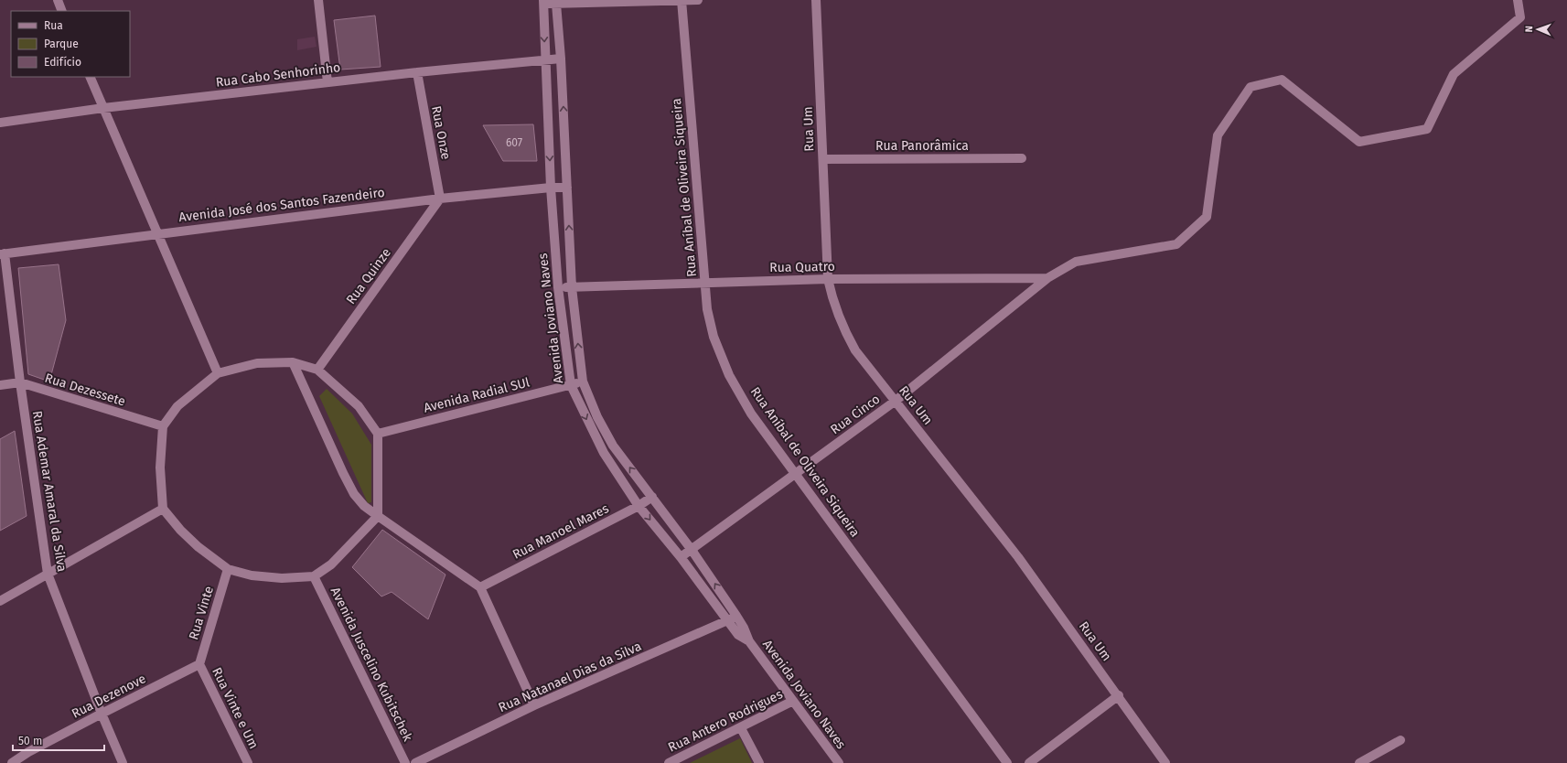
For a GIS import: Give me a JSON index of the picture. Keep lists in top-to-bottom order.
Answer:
{
  "streets": {
    "street": [
      "Rua Cabo Senhorinho",
      "Rua Um",
      "Rua Onze",
      "Rua Panorâmica",
      "Rua Aníbal de Oliveira Siqueira",
      "Avenida José dos Santos Fazendeiro",
      "Rua Quatro",
      "Rua Quinze",
      "Avenida Joviano Naves",
      "Rua Dezessete",
      "Avenida Radial SUl",
      "Rua Cinco",
      "Rua Ademar Amaral da Silva",
      "Rua Manoel Mares",
      "Rua Vinte",
      "Avenida Juscelino Kubitschek",
      "Rua Natanael Dias da Silva",
      "Rua Dezenove",
      "Rua Vinte e Um",
      "Rua Antero Rodrigues"
    ]
  },
  "crossings": [
    ["Rua Cabo Senhorinho", "Rua Onze"],
    ["Rua Cabo Senhorinho", "Avenida Joviano Naves"],
    ["Rua Um", "Rua Panorâmica"],
    ["Rua Um", "Rua Quatro"],
    ["Rua Um", "Rua Cinco"],
    ["Rua Onze", "Avenida José dos Santos Fazendeiro"],
    ["Rua Onze", "Rua Quinze"],
    ["Rua Aníbal de Oliveira Siqueira", "Rua Quatro"],
    ["Rua Aníbal de Oliveira Siqueira", "Rua Cinco"],
    ["Avenida José dos Santos Fazendeiro", "Rua Quinze"],
    ["Avenida José dos Santos Fazendeiro", "Avenida Joviano Naves"],
    ["Avenida José dos Santos Fazendeiro", "Rua Ademar Amaral da Silva"],
    ["Rua Quatro", "Avenida Joviano Naves"],
    ["Rua Quatro", "Rua Cinco"],
    ["Avenida Joviano Naves", "Avenida Radial SUl"],
    ["Avenida Joviano Naves", "Rua Cinco"],
    ["Avenida Joviano Naves", "Rua Manoel Mares"],
    ["Avenida Joviano Naves", "Rua Natanael Dias da Silva"],
    ["Avenida Joviano Naves", "Rua Antero Rodrigues"],
    ["Rua Dezessete", "Rua Ademar Amaral da Silva"],
    ["Rua Ademar Amaral da Silva", "Rua Dezenove"],
    ["Rua Vinte", "Rua Dezenove"],
    ["Rua Vinte", "Rua Vinte e Um"],
    ["Rua Dezenove", "Rua Vinte e Um"]
  ],
  "house_numbers": ["607"],
  "legend": ["Rua", "Parque", "Edifício"],
  "scale_bar": "50 m",
  "north": "left"
}
